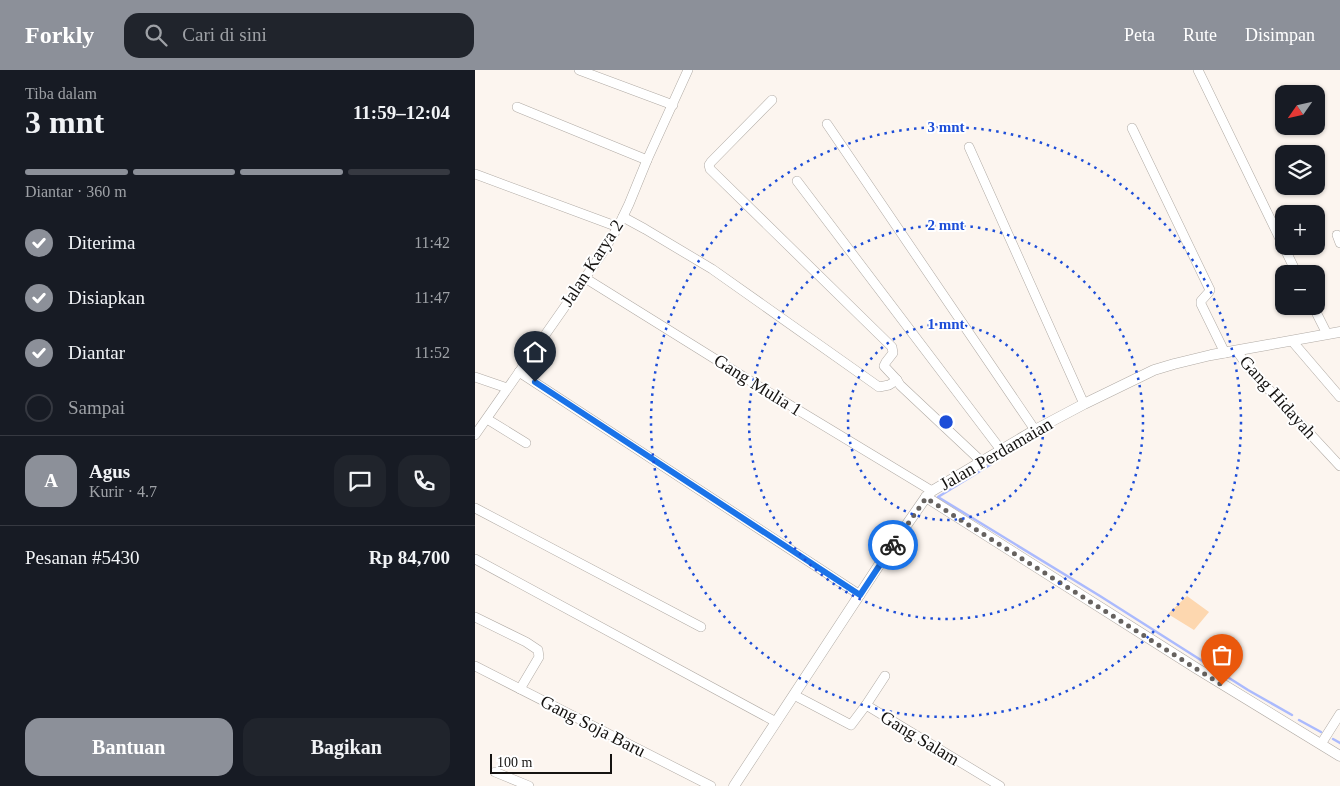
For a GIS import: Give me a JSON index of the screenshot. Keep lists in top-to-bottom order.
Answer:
{
  "streets": {
    "street": [
      "Jalan Karya 2",
      "Gang Mulia 1",
      "Gang Hidayah",
      "Jalan Perdamaian",
      "Gang Soja Baru",
      "Gang Salam"
    ]
  },
  "crossings": [
    ["Jalan Karya 2", "Gang Mulia 1"],
    ["Gang Mulia 1", "Jalan Perdamaian"],
    ["Gang Hidayah", "Jalan Perdamaian"],
    ["Jalan Perdamaian", "Gang Salam"]
  ],
  "scale_bar": "100 m",
  "north": "bottom left",
  "page": {
    "header": "Forkly",
    "search": "Cari di sini",
    "nav": ["Peta", "Rute", "Disimpan"],
    "heading": ["3 mnt", "Tiba dalam", "11:59–12:04"],
    "panel": [
      "Agus",
      "Kurir · 4.7",
      "Pesanan #5430",
      "Rp 84,700"
    ],
    "map_buttons": ["+", "−"],
    "bar": "Diantar · 360 m",
    "list": [
      ["Diterima", "11:42"],
      ["Disiapkan", "11:47"],
      ["Diantar", "11:52"],
      "Sampai"
    ],
    "round": "A",
    "buttons": ["Bantuan", "Bagikan"],
    "scale": "100 m"
  },
  "rings": ["3 mnt", "2 mnt", "1 mnt"]
}
